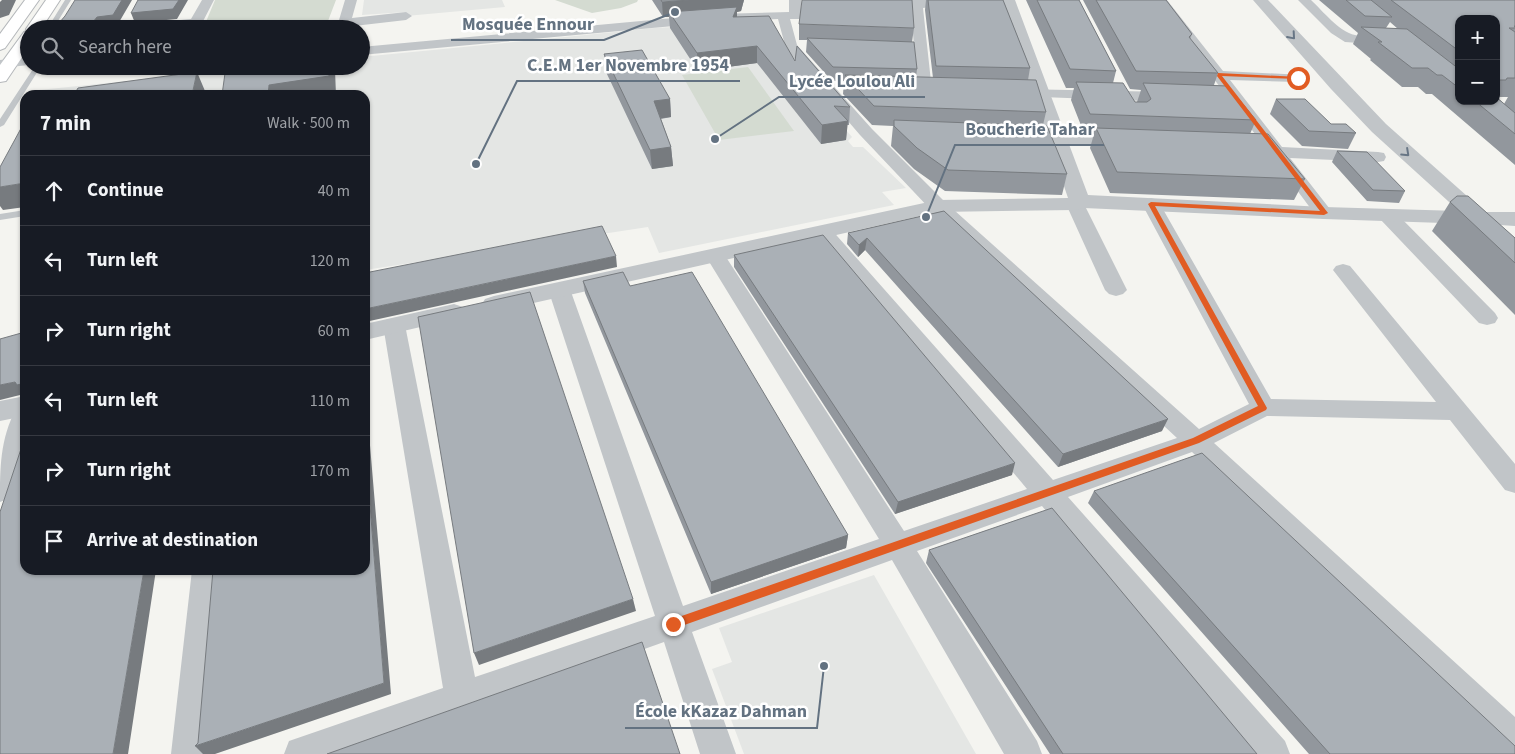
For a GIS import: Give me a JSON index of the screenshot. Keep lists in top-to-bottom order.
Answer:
{
  "places": [
    "Mosquée Ennour",
    "Lycée Loulou Ali",
    "C.E.M 1er Novembre 1954",
    "Boucherie Tahar",
    "École kKazaz Dahman"
  ],
  "page": {
    "map_buttons": ["+", "−"],
    "search": "Search here",
    "heading": ["7 min", "Walk · 500 m"],
    "list": [
      ["Continue", "40 m"],
      ["Turn left", "120 m"],
      ["Turn right", "60 m"],
      ["Turn left", "110 m"],
      ["Turn right", "170 m"],
      "Arrive at destination"
    ]
  }
}
